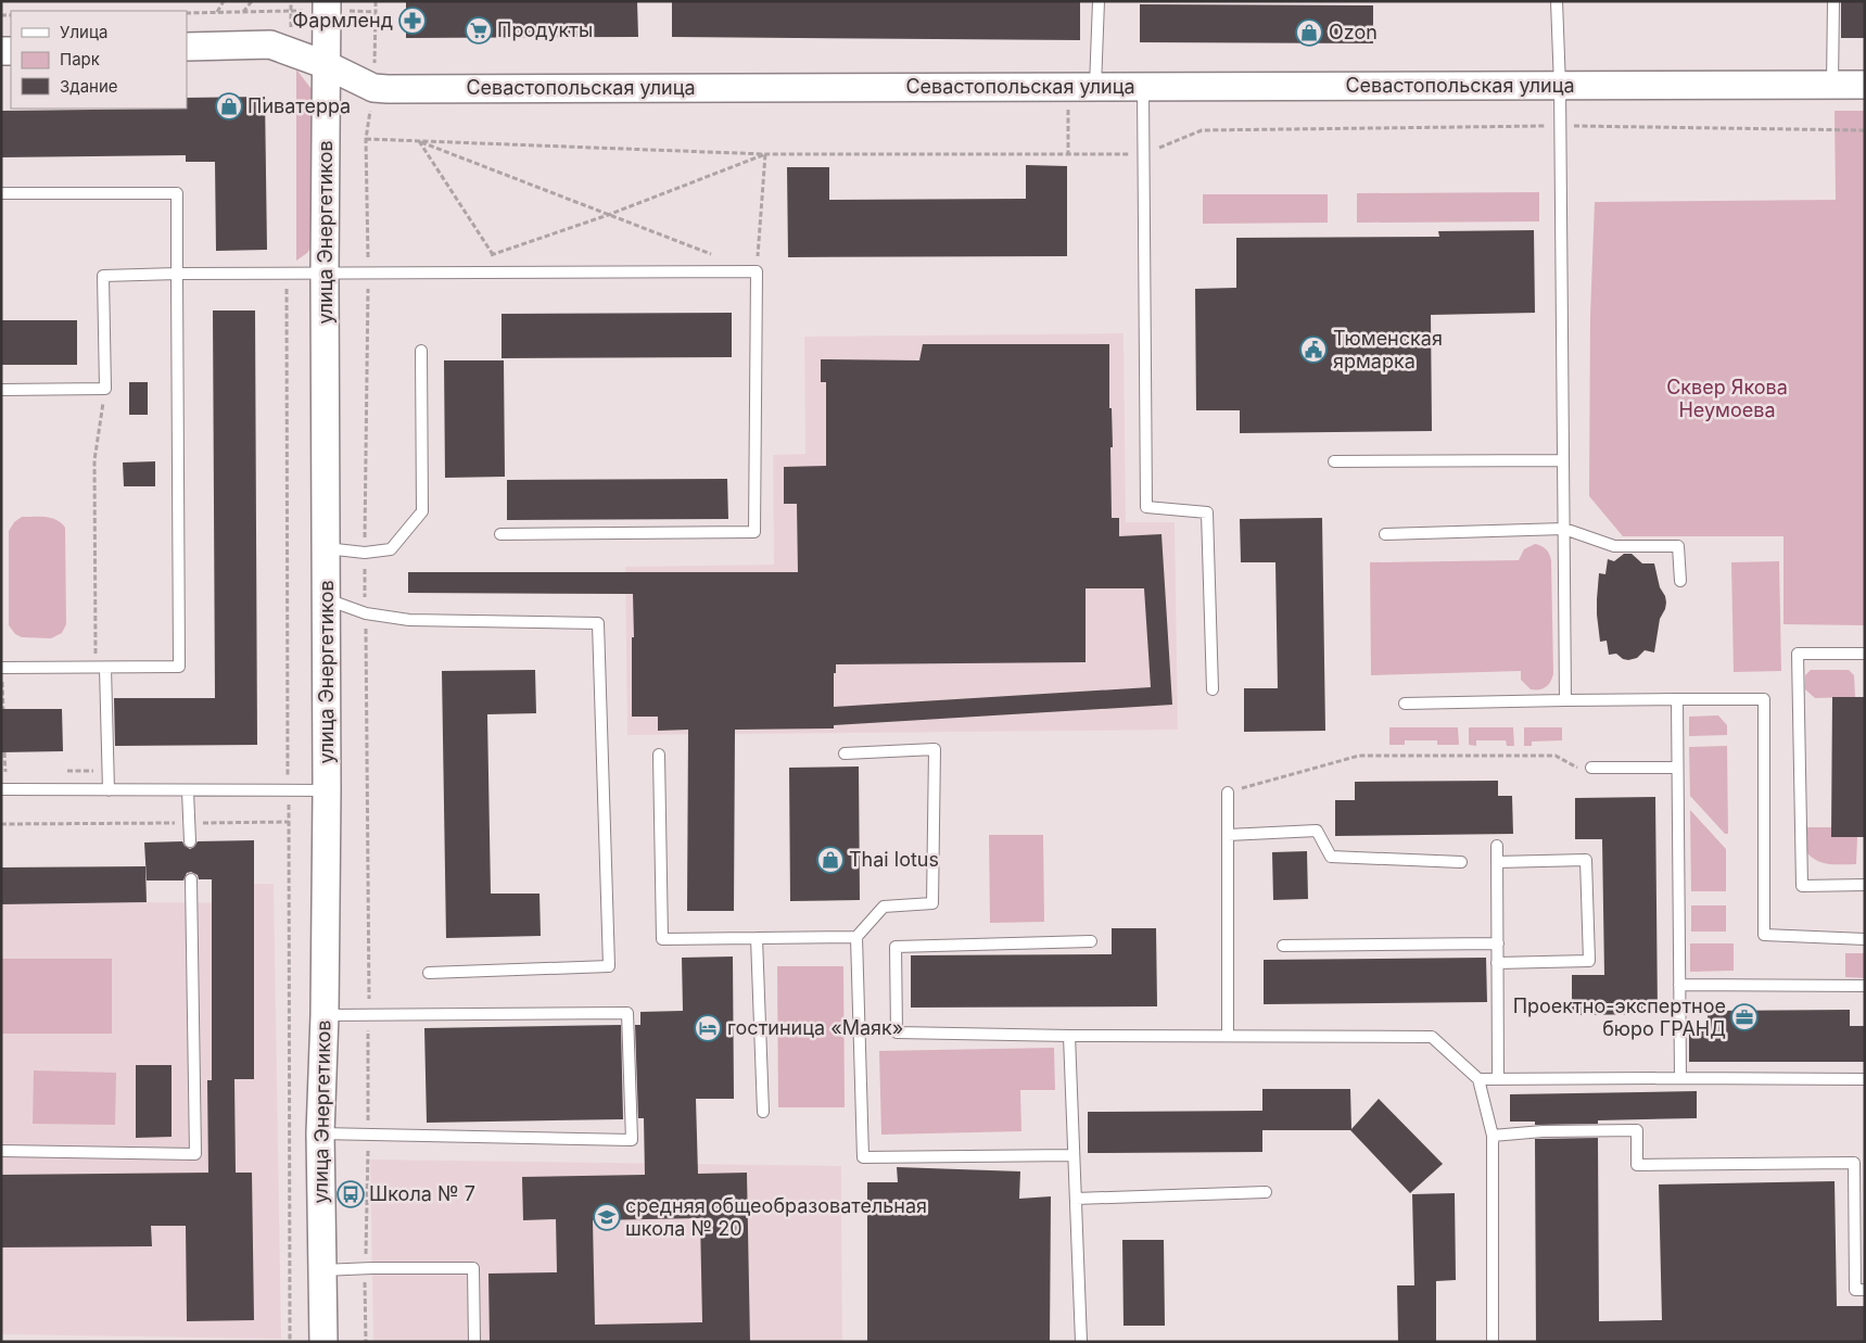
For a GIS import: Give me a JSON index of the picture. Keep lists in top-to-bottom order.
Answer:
{
  "streets": {
    "street": ["Севастопольская улица", "улица Энергетиков"]
  },
  "crossings": [
    ["Севастопольская улица", "улица Энергетиков"]
  ],
  "parks": ["Сквер Якова Неумоева"],
  "places": {
    "pharmacy": ["Фармленд"],
    "supermarket": ["Продукты"],
    "shop": ["Ozon", "Пиватерра", "Thai lotus"],
    "public building": ["Тюменская ярмарка"],
    "office": ["Проектно-экспертное бюро ГРАНД"],
    "hotel": ["гостиница «Маяк»"],
    "bus stop": ["Школа № 7"],
    "school or university": ["средняя общеобразовательная школа № 20"]
  },
  "legend": ["Улица", "Парк", "Здание"]
}
